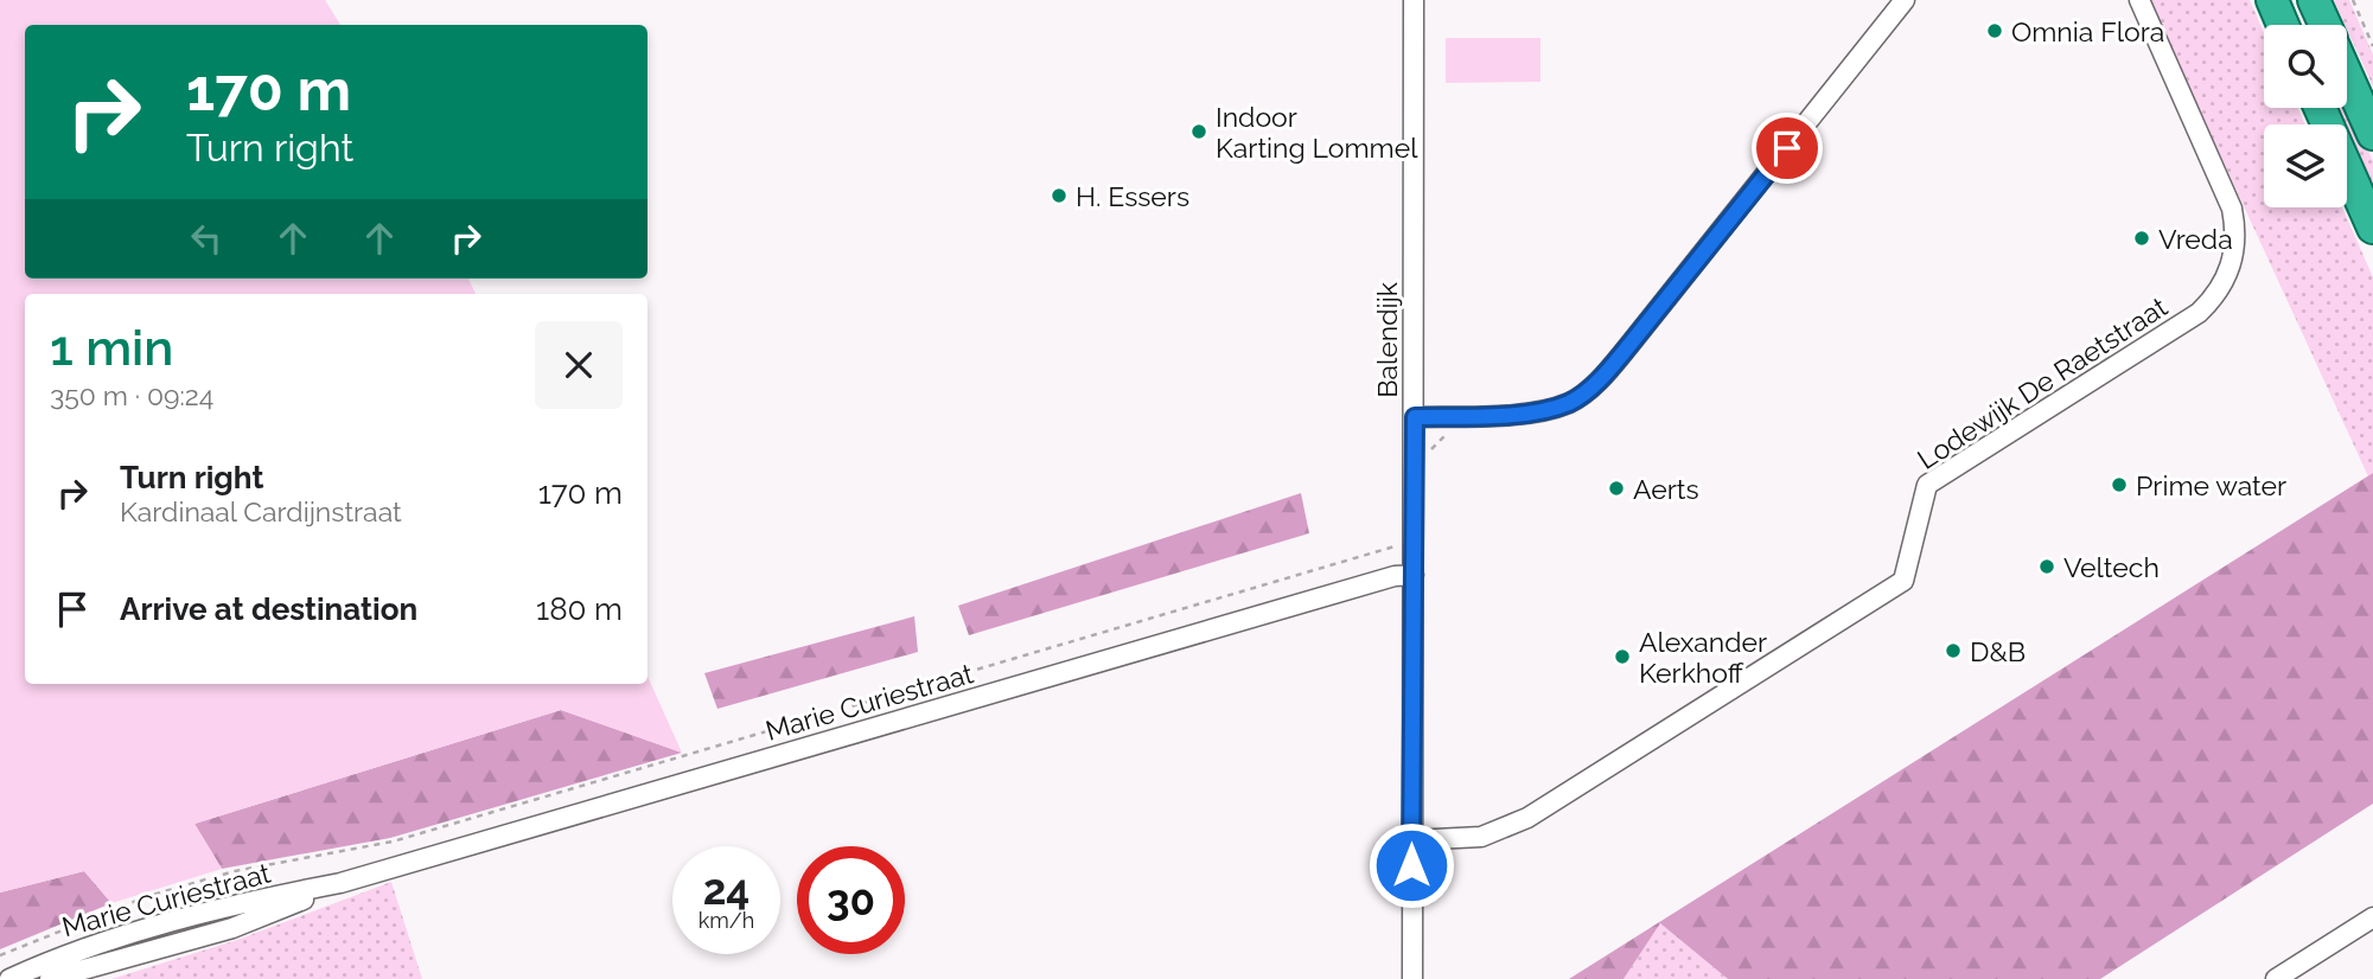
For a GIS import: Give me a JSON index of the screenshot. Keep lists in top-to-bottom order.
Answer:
{
  "streets": {
    "street": ["Balendijk", "Lodewijk De Raetstraat", "Marie Curiestraat"]
  },
  "crossings": [
    ["Balendijk", "Lodewijk De Raetstraat"],
    ["Balendijk", "Marie Curiestraat"]
  ],
  "places": [
    "Omnia Flora",
    "Indoor Karting Lommel",
    "H. Essers",
    "Vreda",
    "Prime water",
    "Aerts",
    "Veltech",
    "D&B",
    "Alexander Kerkhoff"
  ],
  "page": {
    "turn": ["170 m", "Turn right"],
    "heading": ["1 min", "350 m · 09:24"],
    "list": [
      {
        "name": "Turn right",
        "note": "Kardinaal Cardijnstraat",
        "value": "170 m"
      },
      {
        "name": "Arrive at destination",
        "value": "180 m"
      }
    ],
    "speed": "24 km/h",
    "limit": "30"
  }
}
